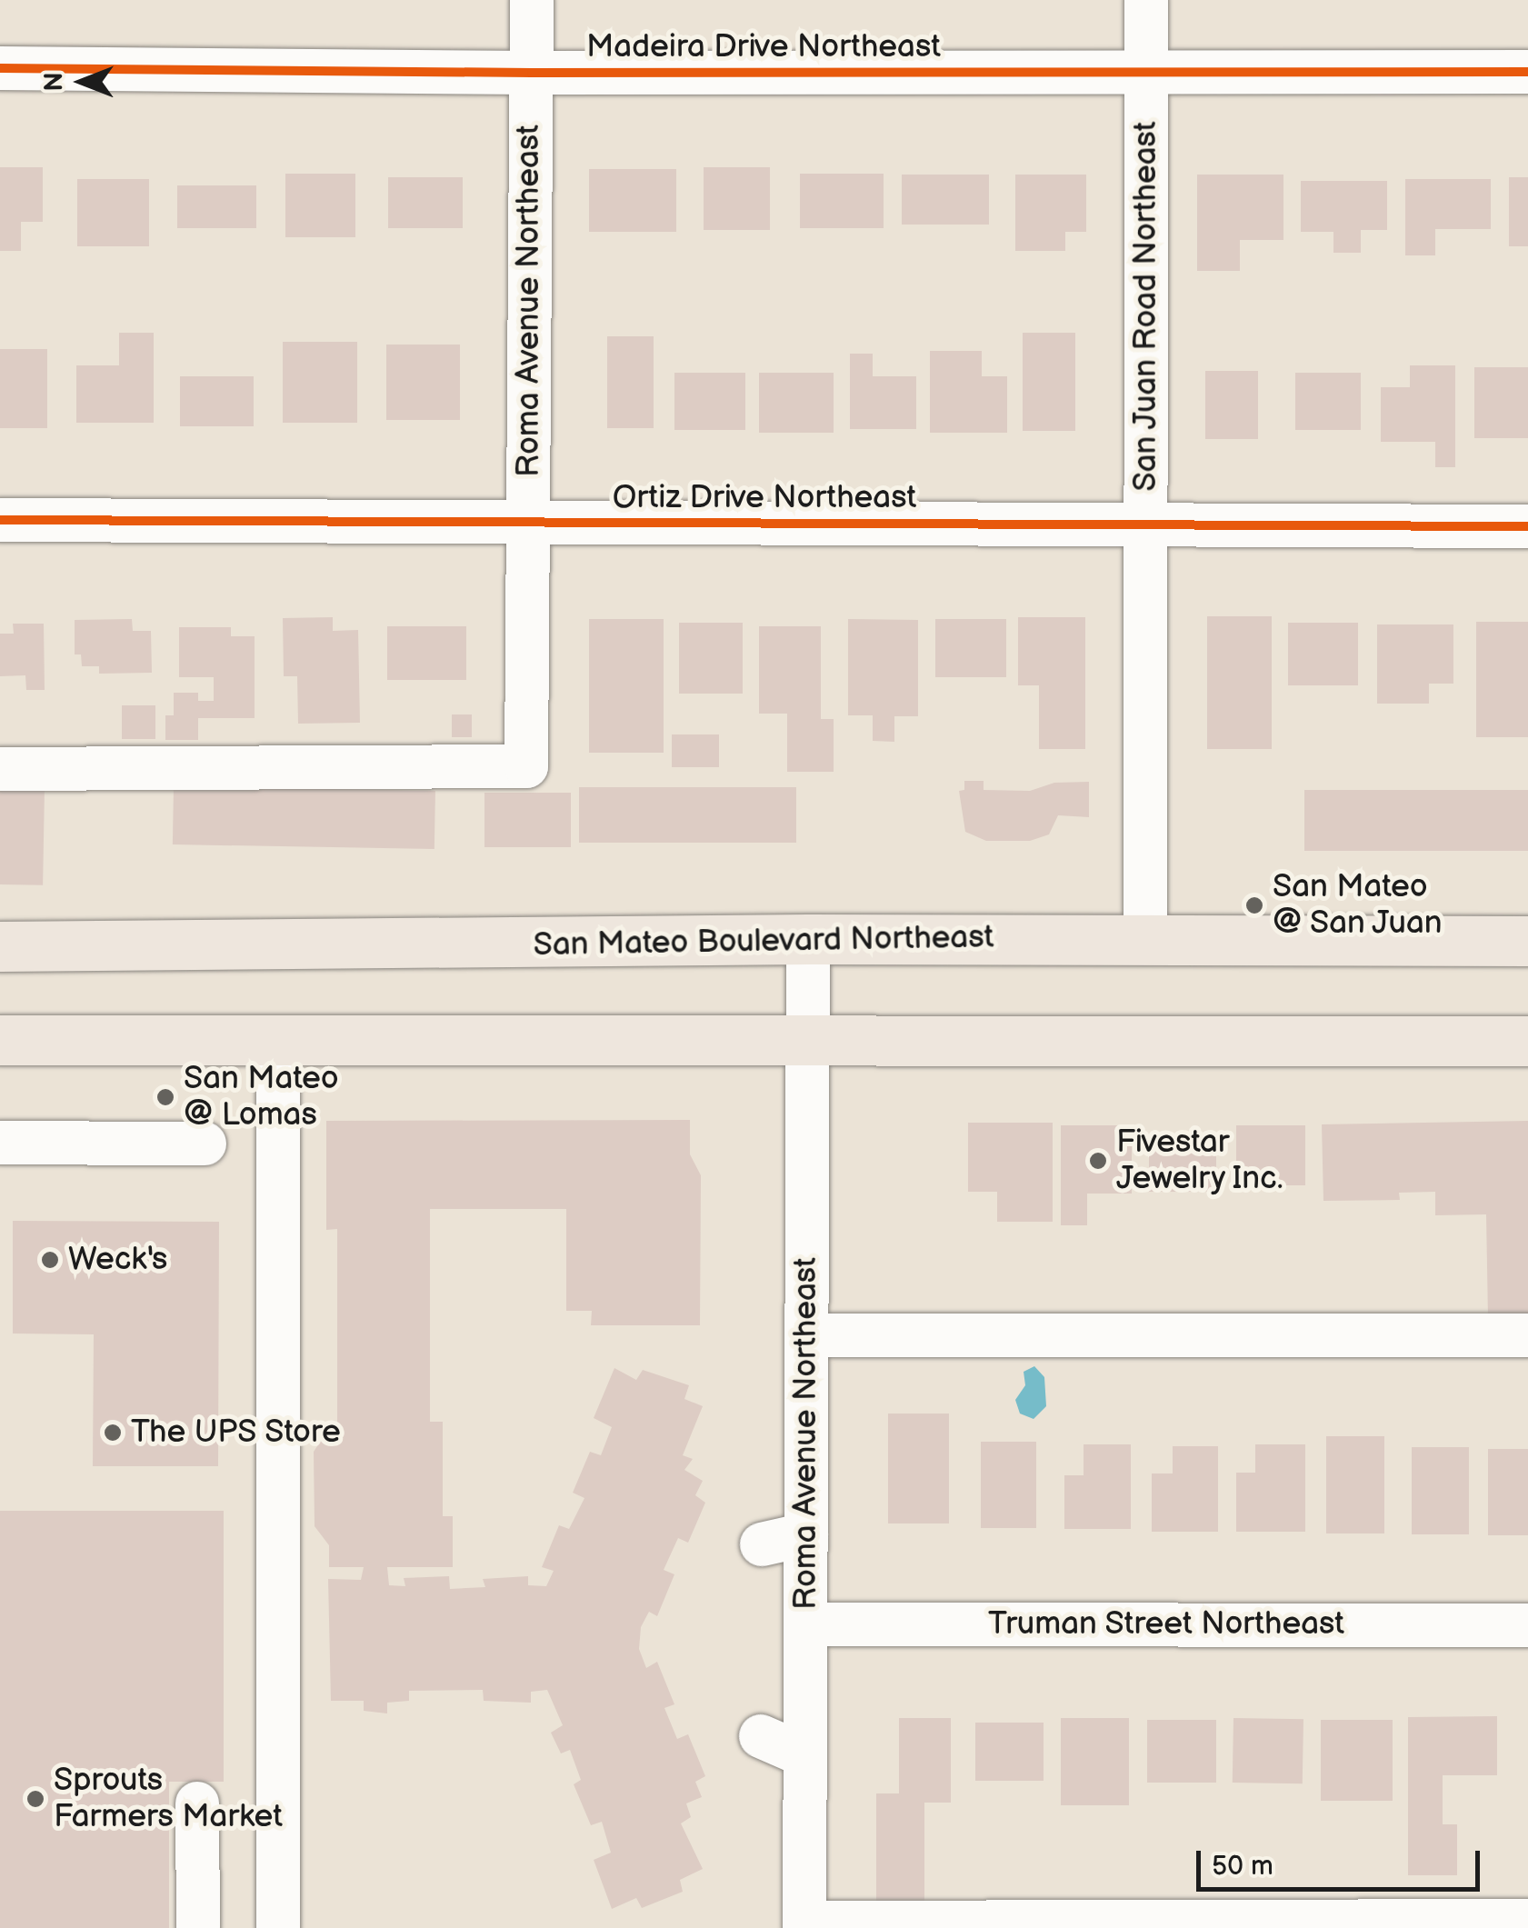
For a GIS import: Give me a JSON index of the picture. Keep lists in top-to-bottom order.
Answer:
{
  "streets": {
    "main road": ["San Mateo Boulevard Northeast"],
    "street": [
      "Madeira Drive Northeast",
      "Roma Avenue Northeast",
      "San Juan Road Northeast",
      "Ortiz Drive Northeast",
      "Truman Street Northeast"
    ]
  },
  "crossings": [
    ["Madeira Drive Northeast", "Roma Avenue Northeast"],
    ["Madeira Drive Northeast", "San Juan Road Northeast"],
    ["Roma Avenue Northeast", "Ortiz Drive Northeast"],
    ["Roma Avenue Northeast", "San Mateo Boulevard Northeast"],
    ["Roma Avenue Northeast", "Truman Street Northeast"],
    ["San Juan Road Northeast", "Ortiz Drive Northeast"],
    ["San Juan Road Northeast", "San Mateo Boulevard Northeast"]
  ],
  "places": [
    "San Mateo @ San Juan",
    "San Mateo @ Lomas",
    "Fivestar Jewelry Inc.",
    "Weck's",
    "The UPS Store",
    "Sprouts Farmers Market"
  ],
  "scale_bar": "50 m",
  "north": "left"
}
